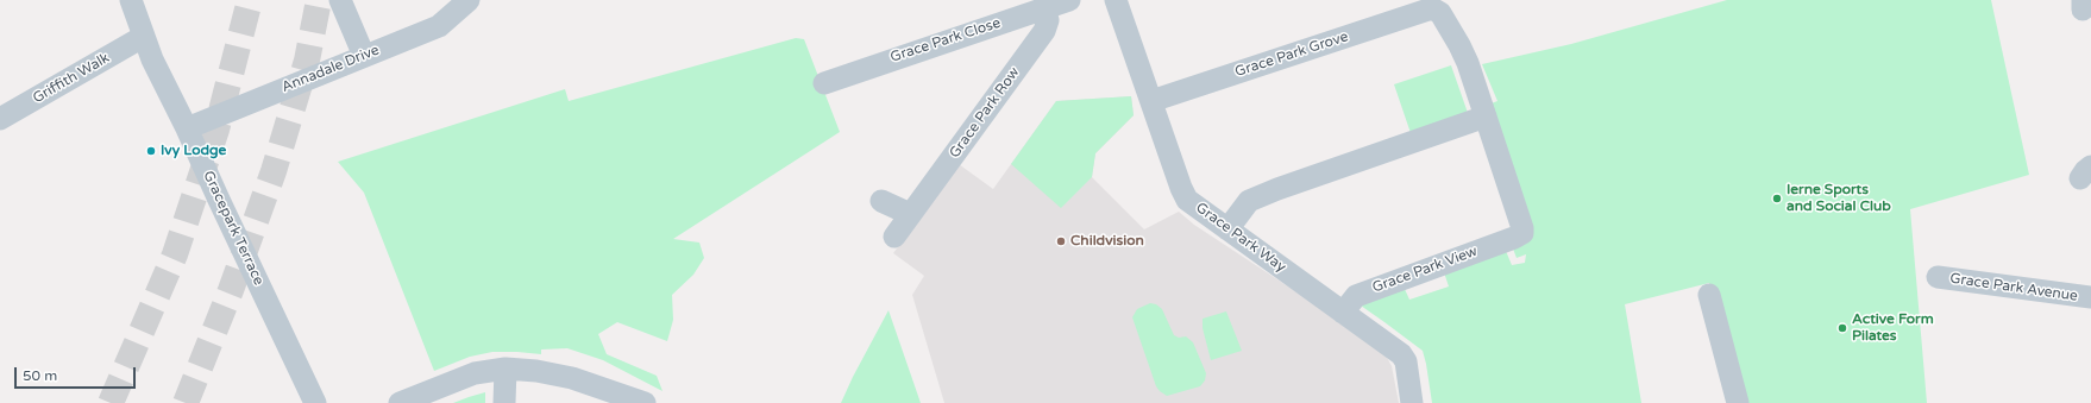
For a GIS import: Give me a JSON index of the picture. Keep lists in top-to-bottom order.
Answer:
{
  "streets": {
    "street": [
      "Grace Park Close",
      "Grace Park Grove",
      "Annadale Drive",
      "Griffith Walk",
      "Grace Park Row",
      "Gracepark Terrace",
      "Grace Park Way",
      "Grace Park View",
      "Grace Park Avenue"
    ]
  },
  "crossings": [
    ["Grace Park Close", "Grace Park Row"],
    ["Grace Park Grove", "Grace Park Way"],
    ["Grace Park Grove", "Grace Park View"],
    ["Annadale Drive", "Gracepark Terrace"],
    ["Griffith Walk", "Gracepark Terrace"],
    ["Grace Park Way", "Grace Park View"]
  ],
  "places": [
    "Ivy Lodge",
    "Ierne Sports and Social Club",
    "Childvision",
    "Active Form Pilates"
  ],
  "scale_bar": "50 m"
}
